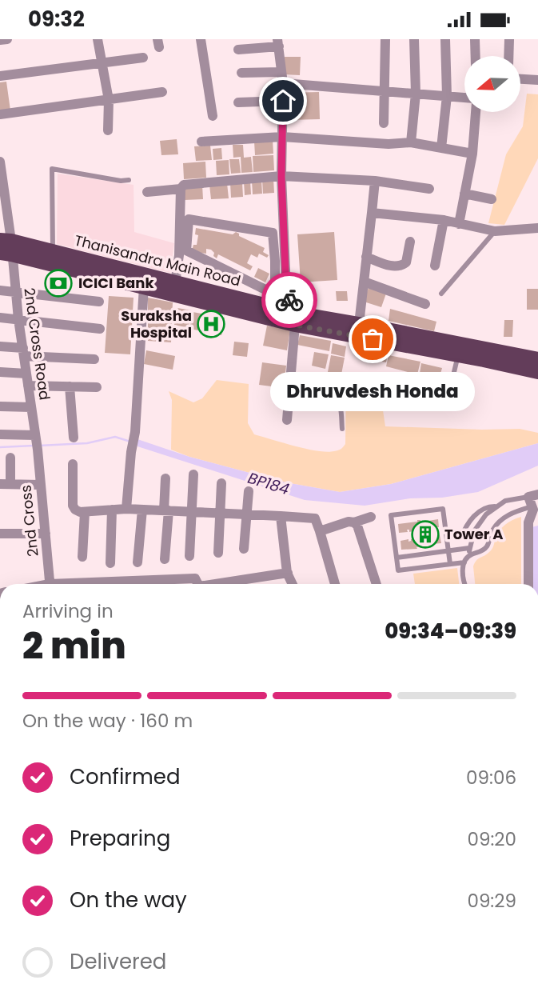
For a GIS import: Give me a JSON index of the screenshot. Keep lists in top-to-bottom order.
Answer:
{
  "streets": {
    "main road": ["Thanisandra Main Road"],
    "street": ["2nd Cross Road", "2nd Cross"]
  },
  "crossings": [
    ["Thanisandra Main Road", "2nd Cross Road"],
    ["2nd Cross Road", "2nd Cross"]
  ],
  "water": ["BP184"],
  "places": {
    "bank": ["ICICI Bank"],
    "hospital": ["Suraksha Hospital"],
    "other": ["Dhruvdesh Honda"],
    "building": ["Tower A"]
  },
  "north": "left",
  "page": {
    "status": "09:32",
    "bubble": "Dhruvdesh Honda",
    "heading": ["2 min", "Arriving in", "09:34–09:39"],
    "bar": "On the way · 160 m",
    "list": [
      ["Confirmed", "09:06"],
      ["Preparing", "09:20"],
      ["On the way", "09:29"],
      "Delivered"
    ]
  }
}
